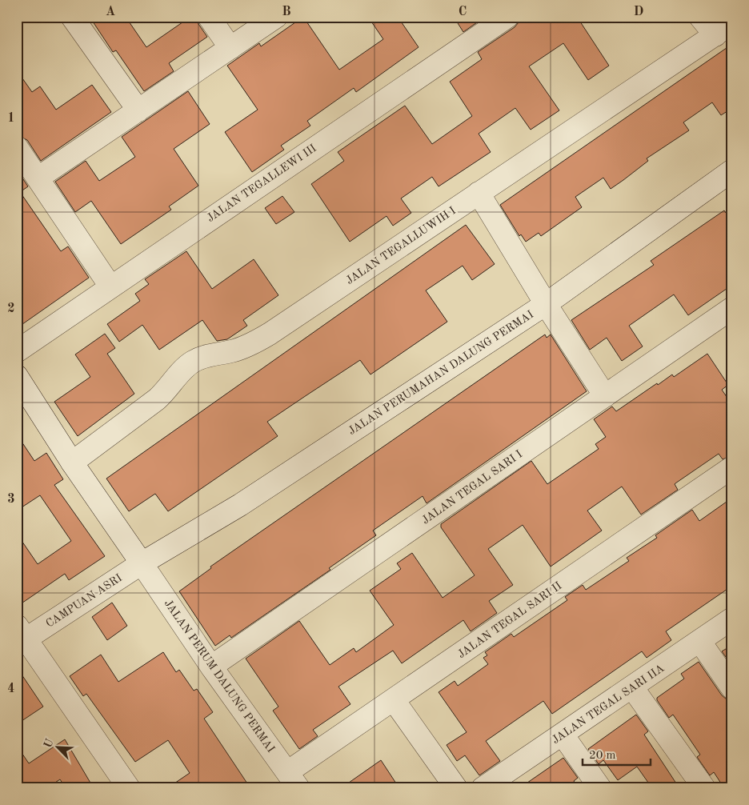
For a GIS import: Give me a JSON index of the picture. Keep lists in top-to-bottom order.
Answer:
{
  "streets": {
    "street": [
      "JALAN TEGALLEWI III",
      "JALAN TEGALLUWIH I",
      "JALAN PERUMAHAN DALUNG PERMAI",
      "JALAN TEGAL SARI I",
      "CAMPUAN ASRI",
      "JALAN TEGAL SARI II",
      "JALAN PERUM DALUNG PERMAI",
      "JALAN TEGAL SARI IIA"
    ]
  },
  "crossings": [
    ["JALAN TEGALLUWIH I", "JALAN PERUM DALUNG PERMAI"],
    ["JALAN PERUMAHAN DALUNG PERMAI", "CAMPUAN ASRI"],
    ["JALAN PERUMAHAN DALUNG PERMAI", "JALAN PERUM DALUNG PERMAI"],
    ["JALAN TEGAL SARI I", "JALAN PERUM DALUNG PERMAI"],
    ["CAMPUAN ASRI", "JALAN PERUM DALUNG PERMAI"],
    ["JALAN TEGAL SARI II", "JALAN PERUM DALUNG PERMAI"]
  ],
  "scale_bar": "20 m",
  "north": "top left",
  "grid": {
    "columns": [
      "A",
      "B",
      "C",
      "D"
    ],
    "rows": [
      "1",
      "2",
      "3",
      "4"
    ]
  }
}
